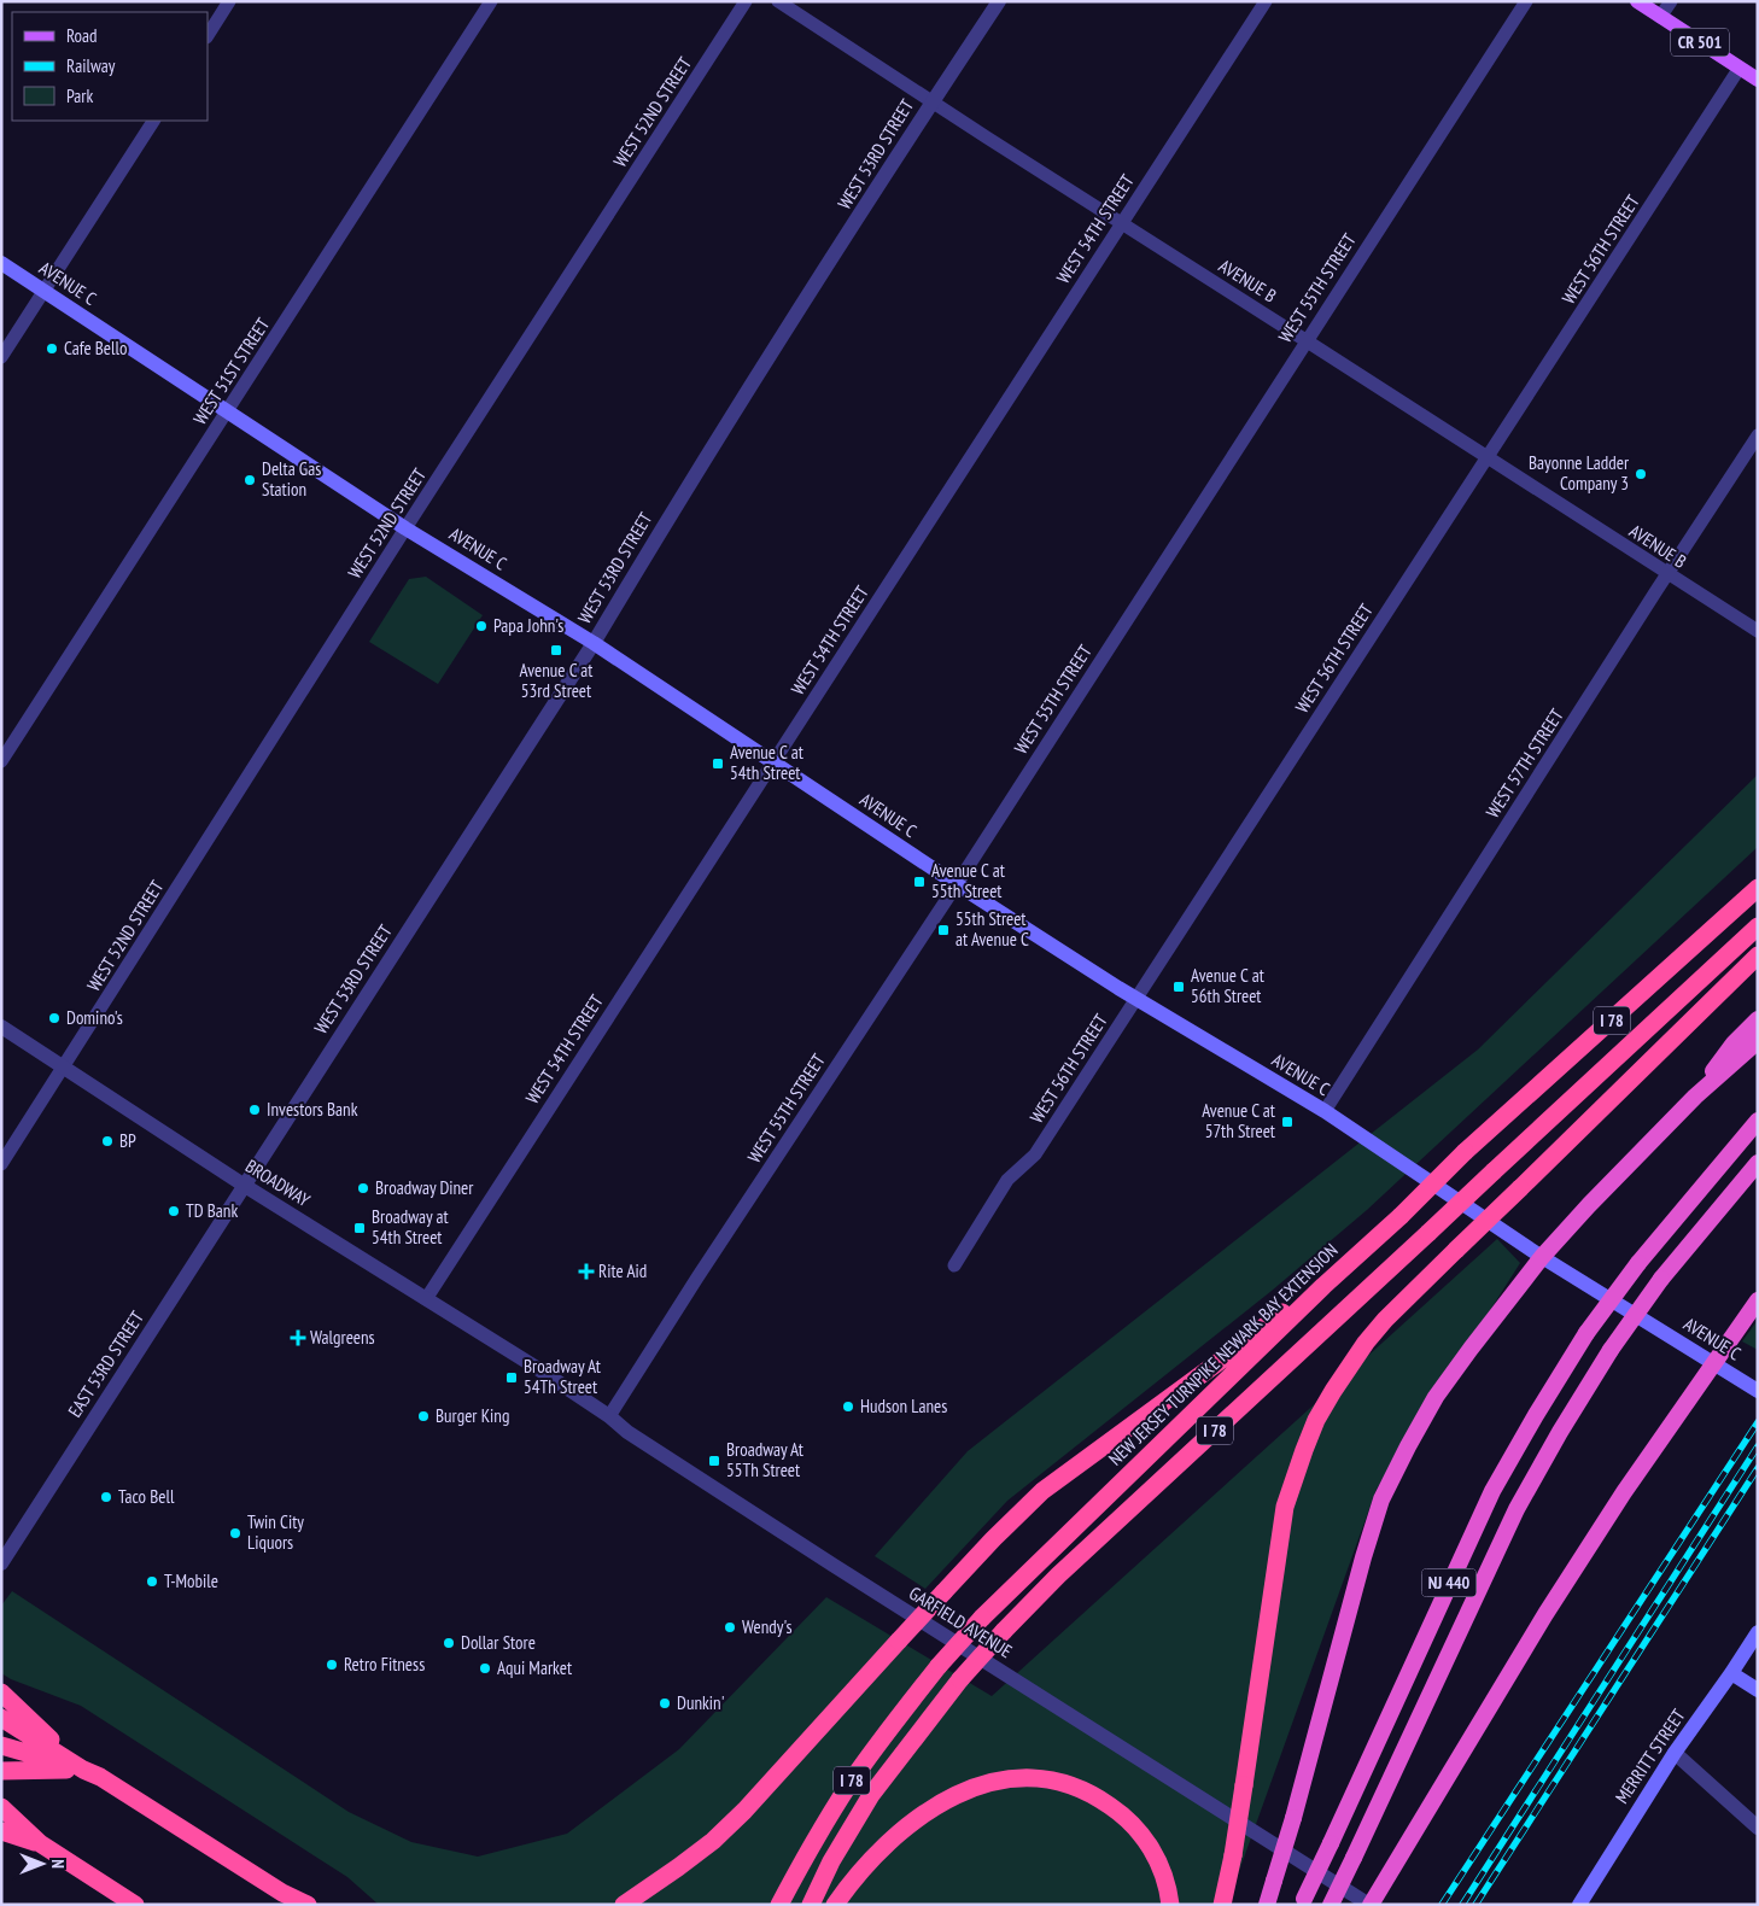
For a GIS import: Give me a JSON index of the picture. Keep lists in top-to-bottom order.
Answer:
{
  "streets": {
    "highway": ["I 78", "NEW JERSEY TURNPIKE NEWARK BAY EXTENSION", "NJ 440"],
    "main road": ["CR 501", "AVENUE C", "MERRITT STREET"],
    "street": [
      "WEST 52ND STREET",
      "WEST 53RD STREET",
      "WEST 54TH STREET",
      "WEST 56TH STREET",
      "AVENUE B",
      "WEST 55TH STREET",
      "WEST 51ST STREET",
      "WEST 57TH STREET",
      "BROADWAY",
      "EAST 53RD STREET",
      "GARFIELD AVENUE"
    ]
  },
  "crossings": [
    ["CR 501", "WEST 56TH STREET"],
    ["WEST 52ND STREET", "AVENUE C"],
    ["WEST 52ND STREET", "BROADWAY"],
    ["WEST 53RD STREET", "AVENUE B"],
    ["WEST 53RD STREET", "AVENUE C"],
    ["WEST 53RD STREET", "BROADWAY"],
    ["WEST 53RD STREET", "EAST 53RD STREET"],
    ["WEST 54TH STREET", "AVENUE B"],
    ["WEST 54TH STREET", "AVENUE C"],
    ["WEST 54TH STREET", "BROADWAY"],
    ["WEST 56TH STREET", "AVENUE B"],
    ["WEST 56TH STREET", "AVENUE C"],
    ["AVENUE B", "WEST 55TH STREET"],
    ["AVENUE B", "WEST 57TH STREET"],
    ["AVENUE C", "WEST 55TH STREET"],
    ["AVENUE C", "WEST 51ST STREET"],
    ["AVENUE C", "WEST 57TH STREET"],
    ["WEST 55TH STREET", "GARFIELD AVENUE"],
    ["BROADWAY", "EAST 53RD STREET"],
    ["BROADWAY", "GARFIELD AVENUE"]
  ],
  "places": {
    "other": [
      "Cafe Bello",
      "Bayonne Ladder Company 3",
      "Delta Gas Station",
      "Papa John's",
      "Domino's",
      "Investors Bank",
      "BP",
      "Broadway Diner",
      "TD Bank",
      "Hudson Lanes",
      "Burger King",
      "Taco Bell",
      "Twin City Liquors",
      "T-Mobile",
      "Wendy's",
      "Dollar Store",
      "Retro Fitness",
      "Aqui Market",
      "Dunkin'"
    ],
    "transit": [
      "Avenue C at 53rd Street",
      "Avenue C at 54th Street",
      "Avenue C at 55th Street",
      "55th Street at Avenue C",
      "Avenue C at 56th Street",
      "Avenue C at 57th Street",
      "Broadway at 54th Street",
      "Broadway At 54Th Street",
      "Broadway At 55Th Street"
    ],
    "health": ["Rite Aid", "Walgreens"]
  },
  "legend": ["Road", "Railway", "Park"],
  "north": "right"
}
